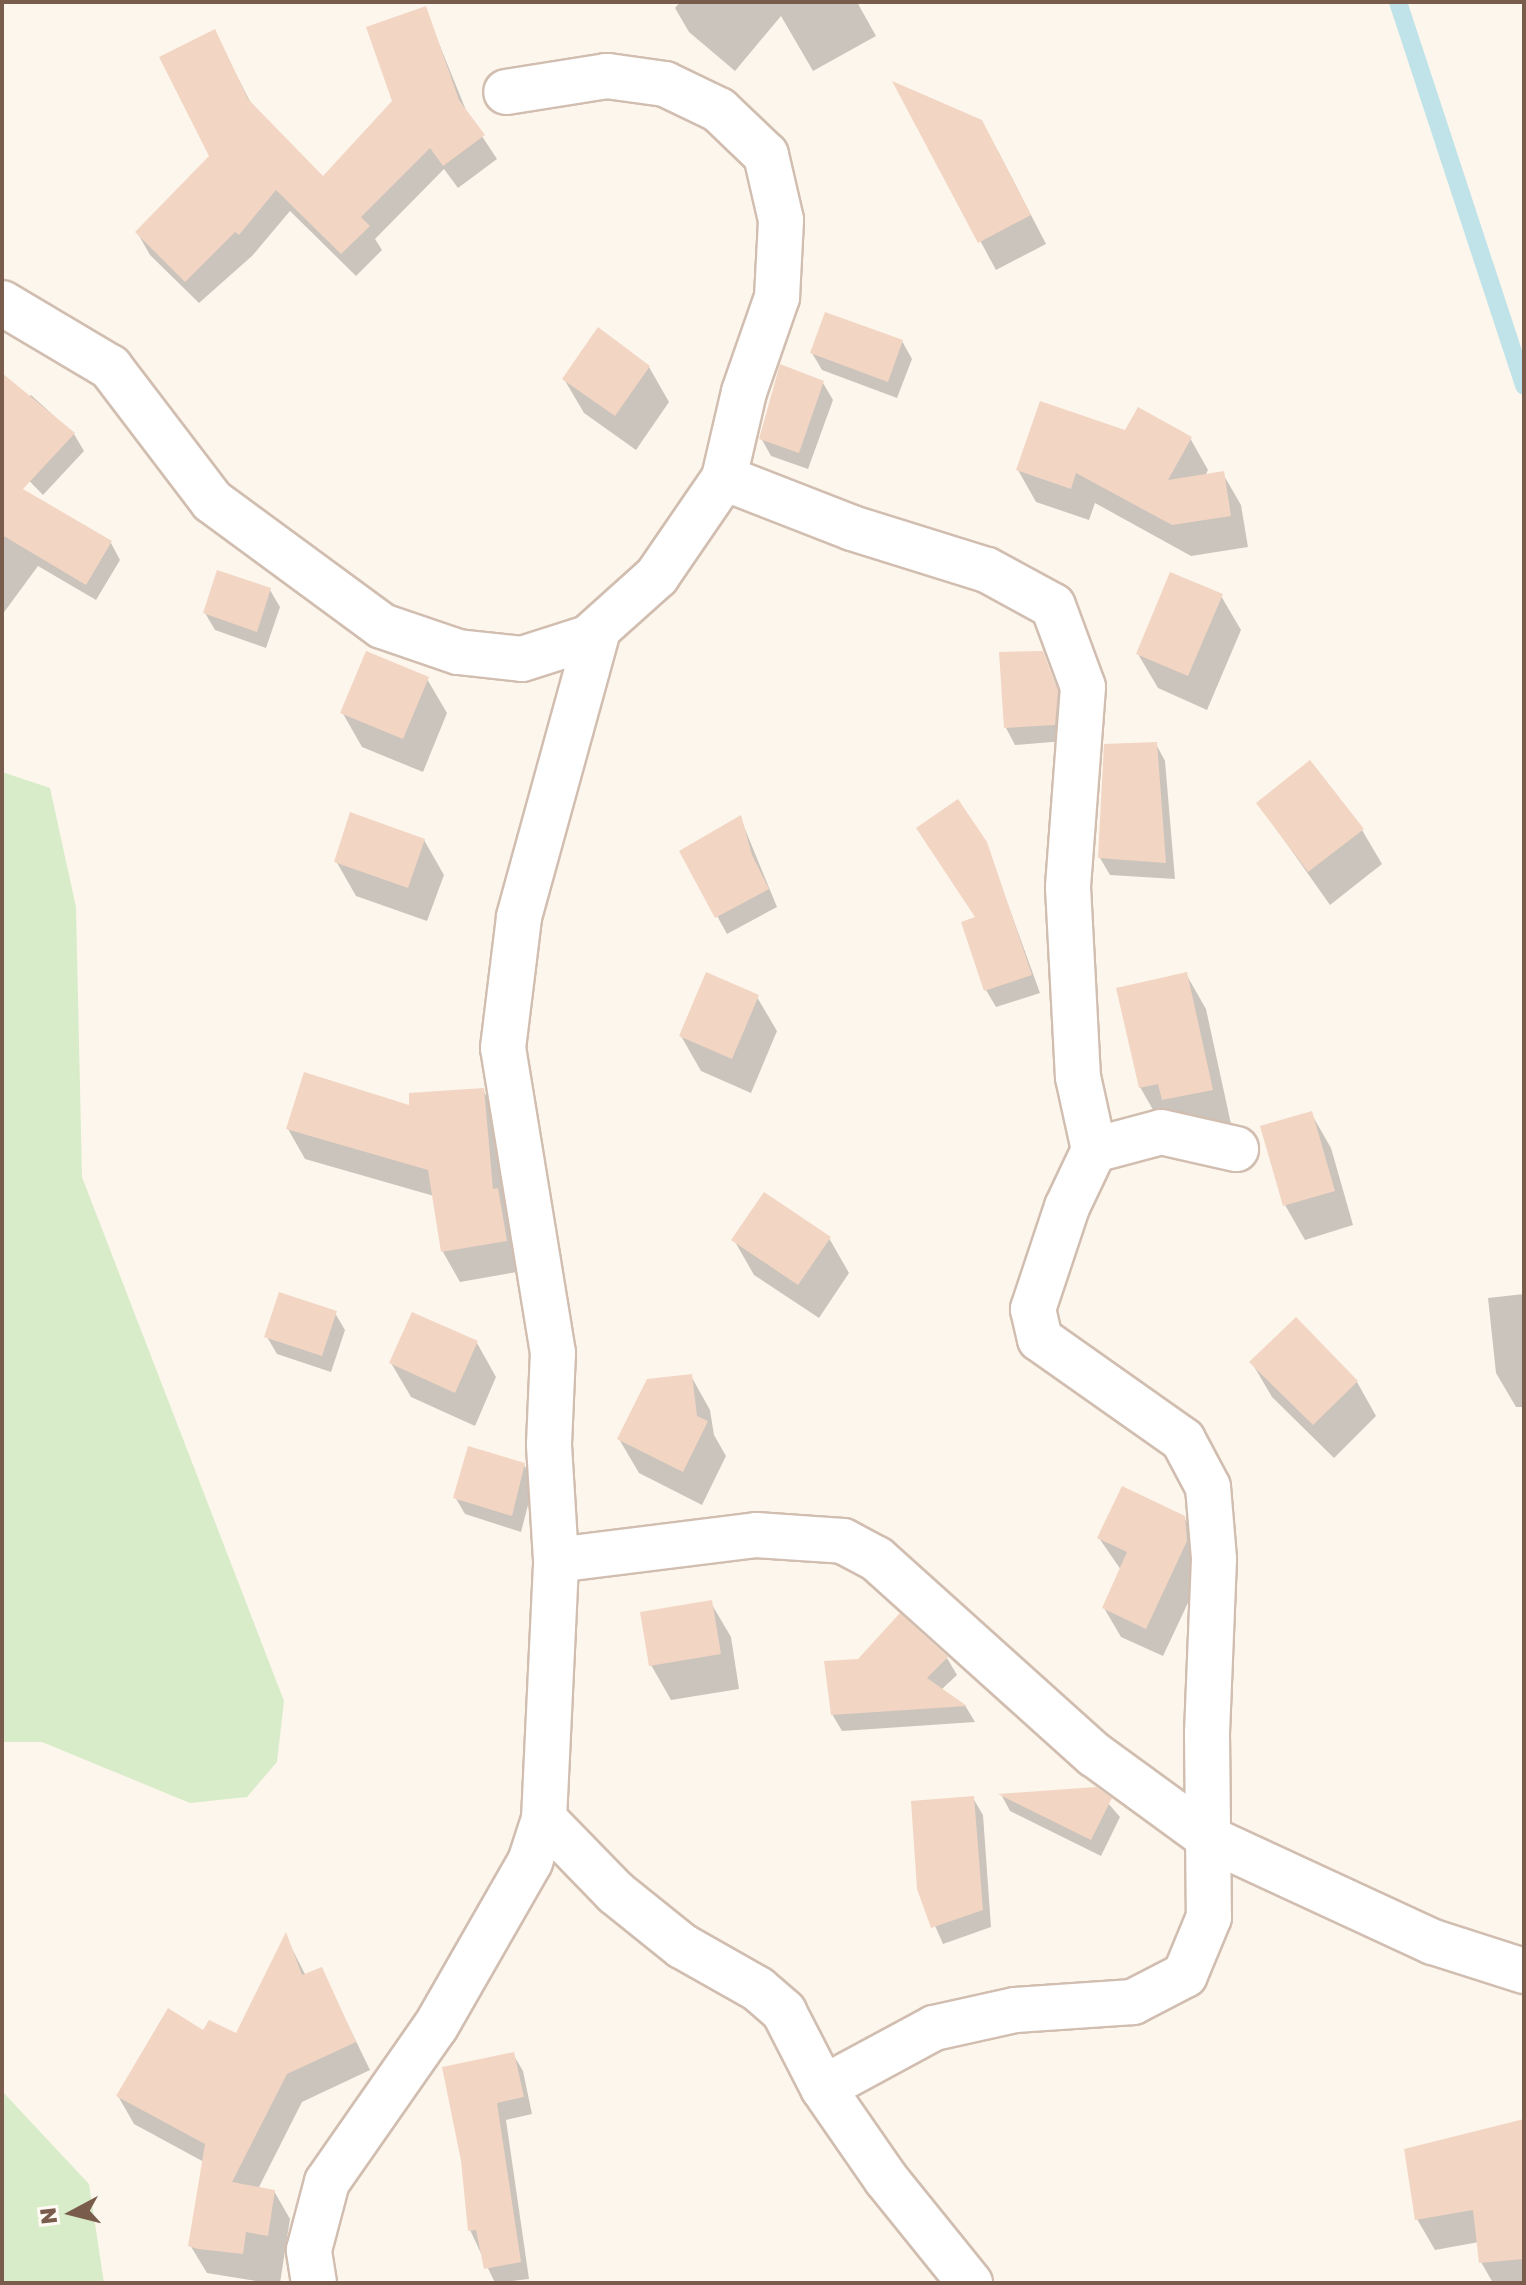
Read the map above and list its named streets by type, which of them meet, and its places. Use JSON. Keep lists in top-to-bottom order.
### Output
{
  "north": "left"
}
